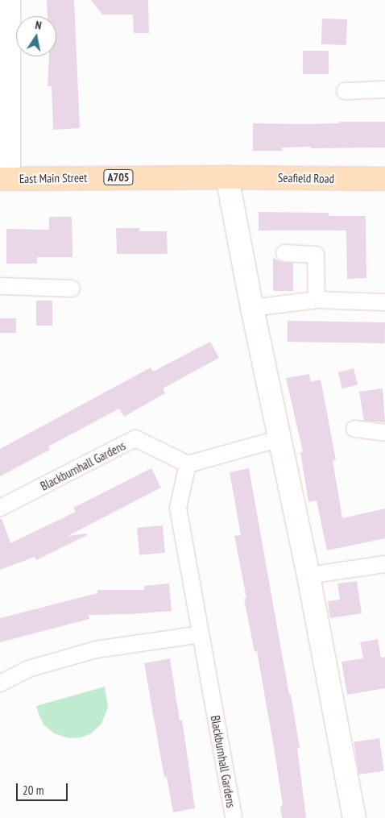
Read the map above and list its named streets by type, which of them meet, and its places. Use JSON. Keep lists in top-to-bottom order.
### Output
{
  "streets": {
    "main road": ["A705", "East Main Street", "Seafield Road"],
    "street": ["Blackburnhall Gardens"]
  },
  "crossings": [
    ["East Main Street", "Seafield Road"]
  ],
  "scale_bar": "20 m",
  "north": "top"
}
